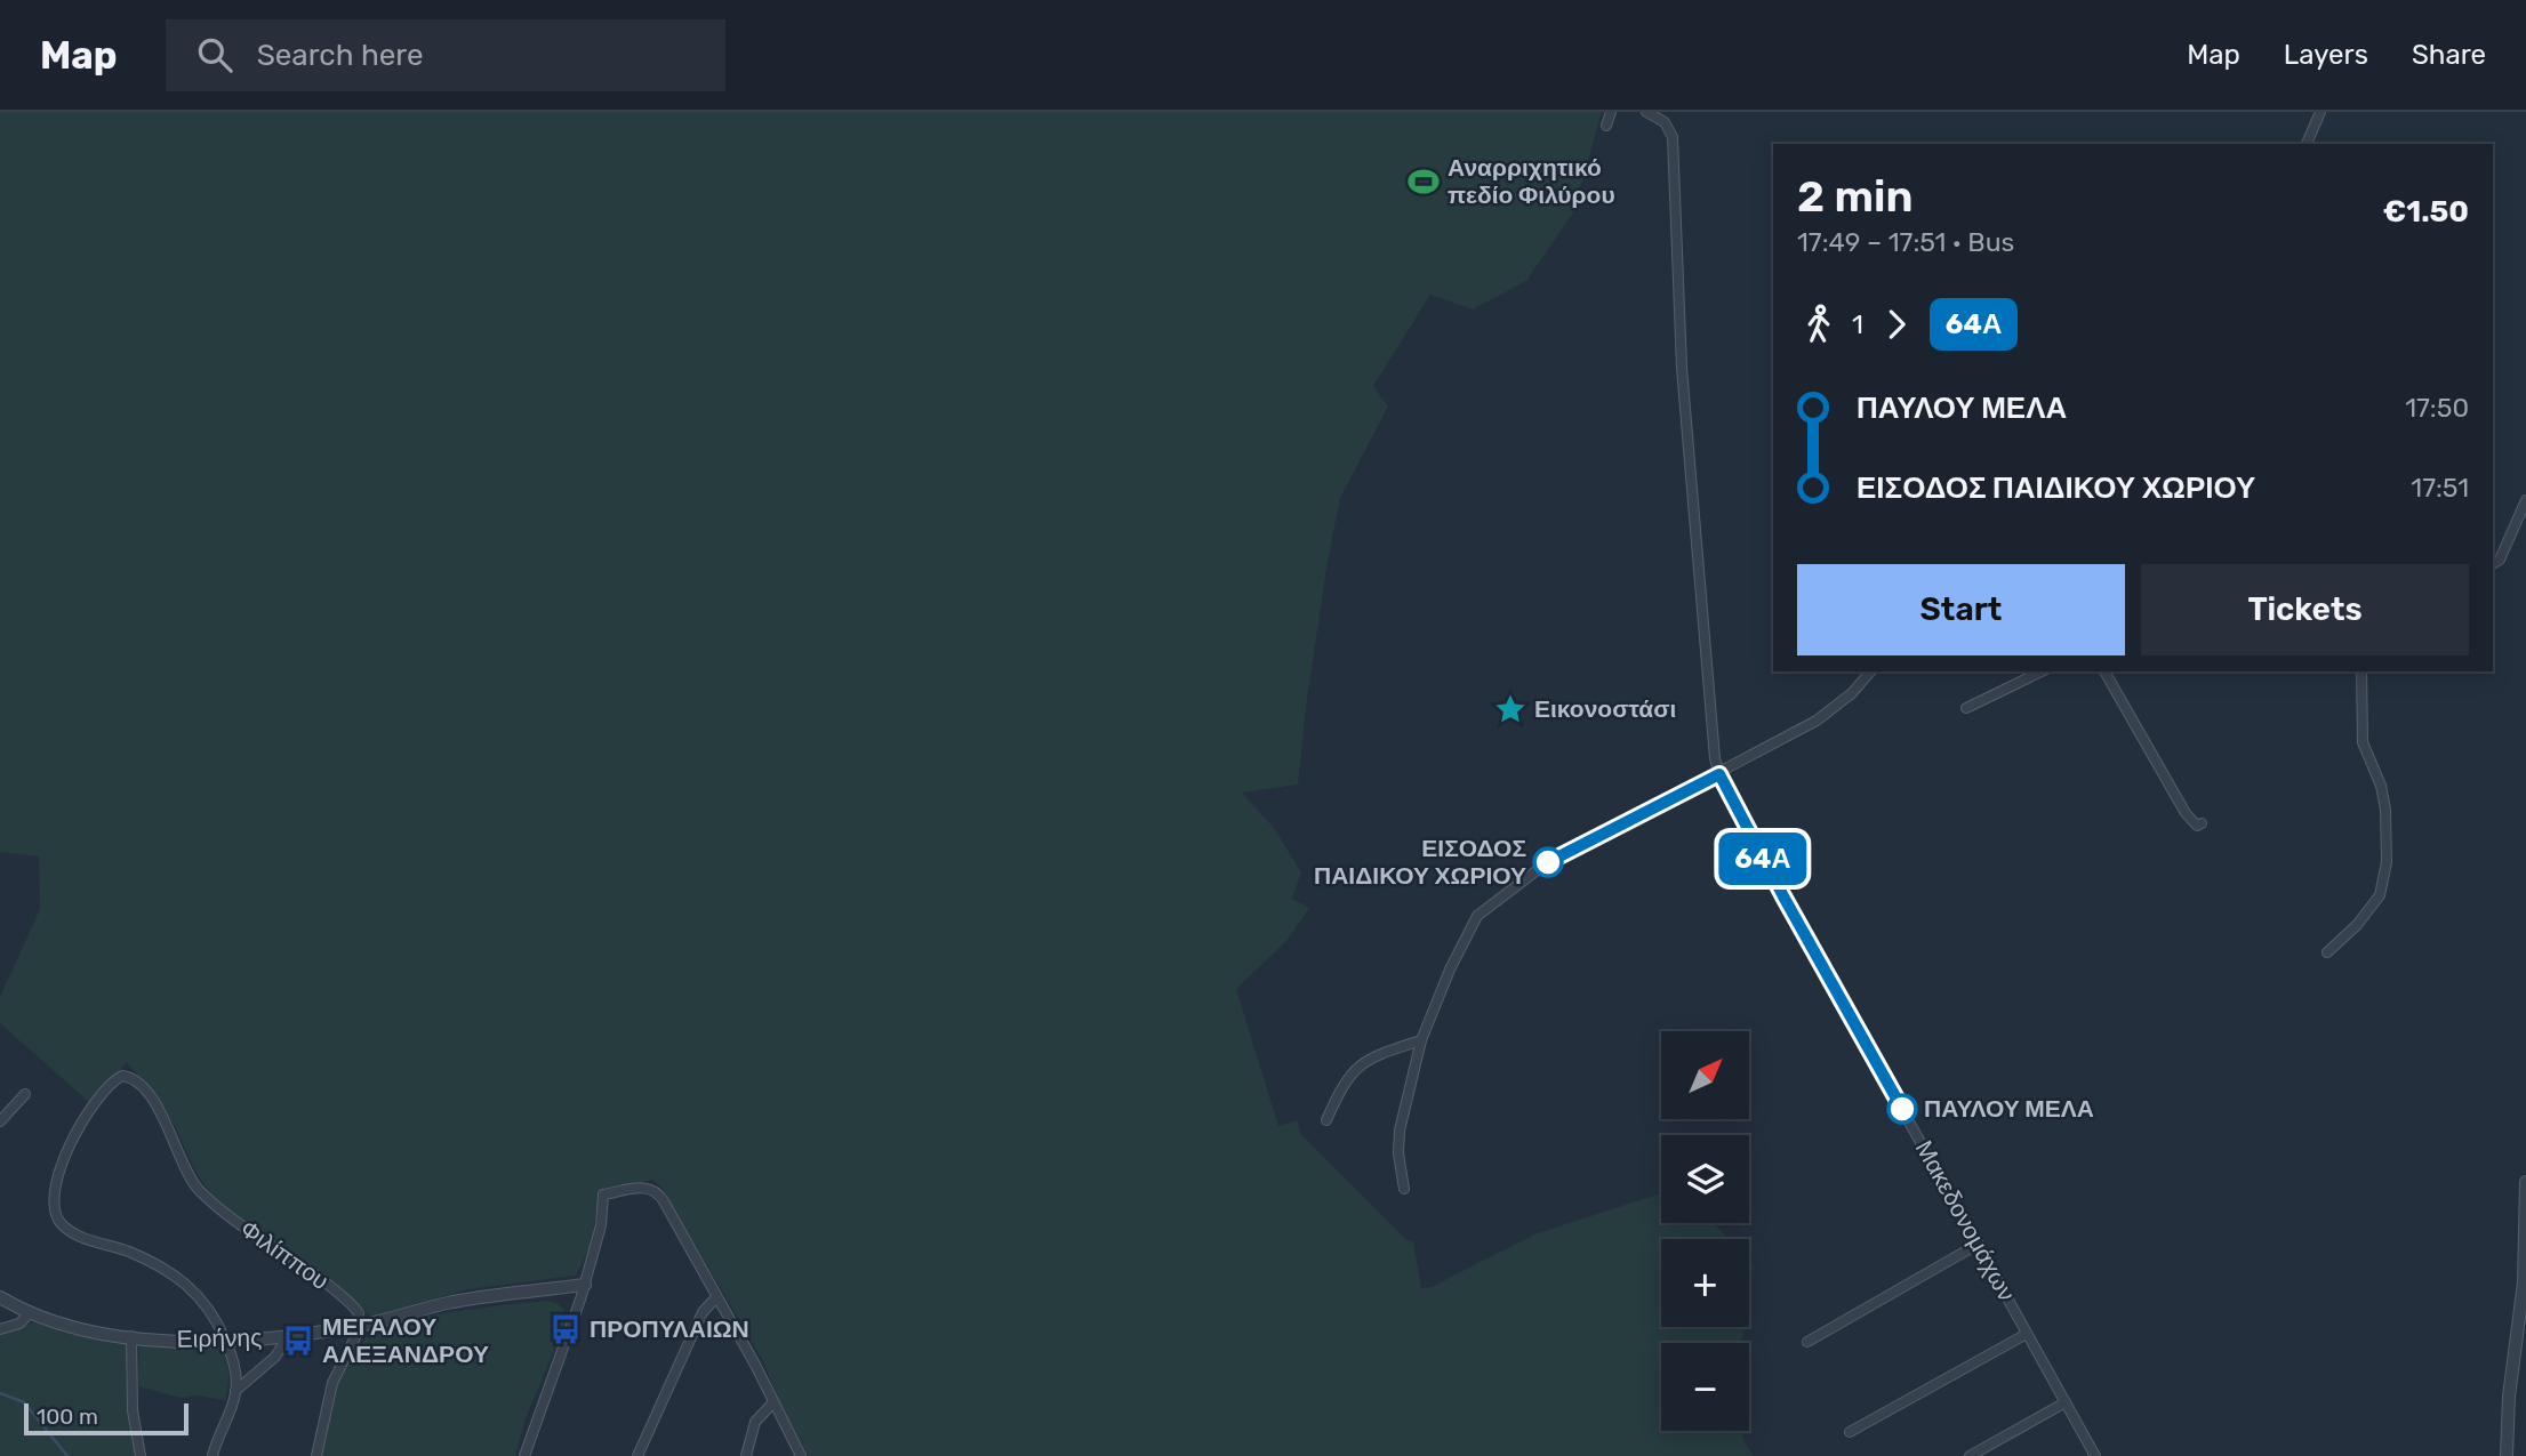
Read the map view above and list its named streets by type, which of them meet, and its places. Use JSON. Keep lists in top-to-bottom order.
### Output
{
  "streets": {
    "street": ["Μακεδονομάχων", "Φιλίππου", "Ειρήνης"]
  },
  "crossings": [
    ["Φιλίππου", "Ειρήνης"]
  ],
  "places": {
    "sports": ["Αναρριχητικό πεδίο Φιλύρου"],
    "place": ["Εικονοστάσι"],
    "other": ["ΕΙΣΟΔΟΣ ΠΑΙΔΙΚΟΥ ΧΩΡΙΟΥ", "ΠΑΥΛΟΥ ΜΕΛΑ"],
    "bus stop": ["ΠΡΟΠΥΛΑΙΩΝ", "ΜΕΓΑΛΟΥ ΑΛΕΞΑΝΔΡΟΥ"]
  },
  "lines": ["bus line 64Α"],
  "scale_bar": "100 m",
  "north": "top right",
  "page": {
    "header": "Map",
    "search": "Search here",
    "nav": ["Map", "Layers", "Share"],
    "on_map": "64Α",
    "heading": ["2 min", "17:49 – 17:51 · Bus", "€1.50"],
    "legs": ["1", "64Α"],
    "list": [
      {
        "name": "ΠΑΥΛΟΥ ΜΕΛΑ",
        "value": "17:50"
      },
      {
        "name": "ΕΙΣΟΔΟΣ ΠΑΙΔΙΚΟΥ ΧΩΡΙΟΥ",
        "value": "17:51"
      }
    ],
    "buttons": ["Start", "Tickets"],
    "map_buttons": ["+", "−"],
    "scale": "100 m"
  }
}
